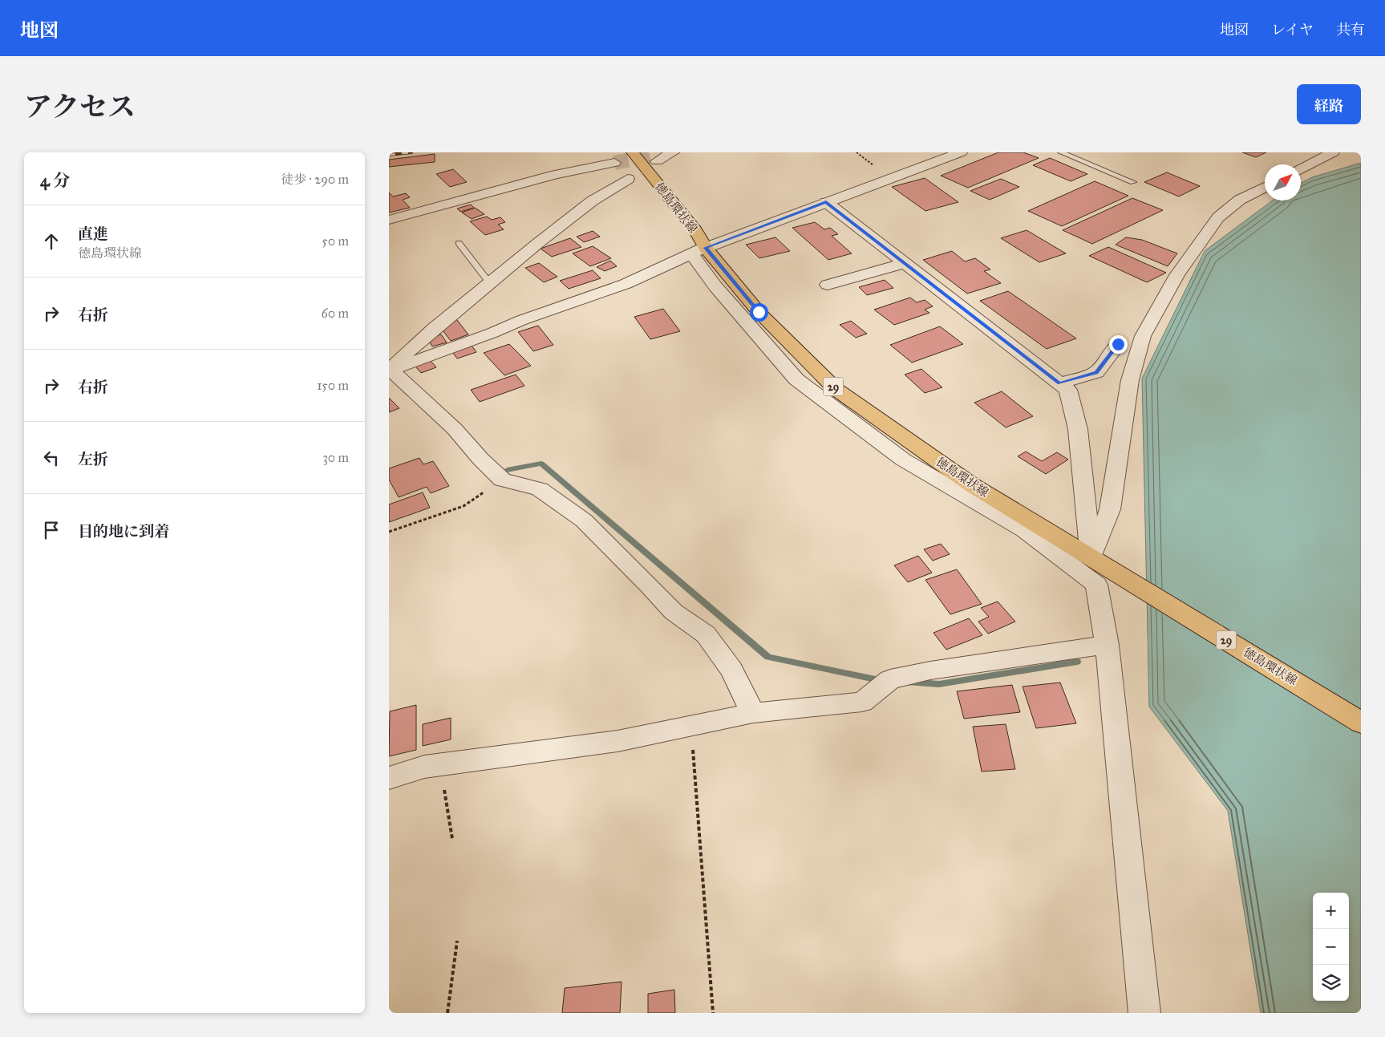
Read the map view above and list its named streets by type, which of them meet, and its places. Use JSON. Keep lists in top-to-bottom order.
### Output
{
  "streets": {
    "main road": ["徳島環状線", "29"]
  },
  "north": "top right",
  "page": {
    "header": "地図",
    "nav": ["地図", "レイヤ", "共有"],
    "title": "アクセス",
    "buttons": "経路",
    "heading": ["4 分", "徒歩 · 290 m"],
    "list": [
      ["直進", "徳島環状線", "50 m"],
      ["右折", "60 m"],
      ["右折", "150 m"],
      ["左折", "30 m"],
      "目的地に到着"
    ],
    "map_buttons": ["+", "−"]
  }
}
